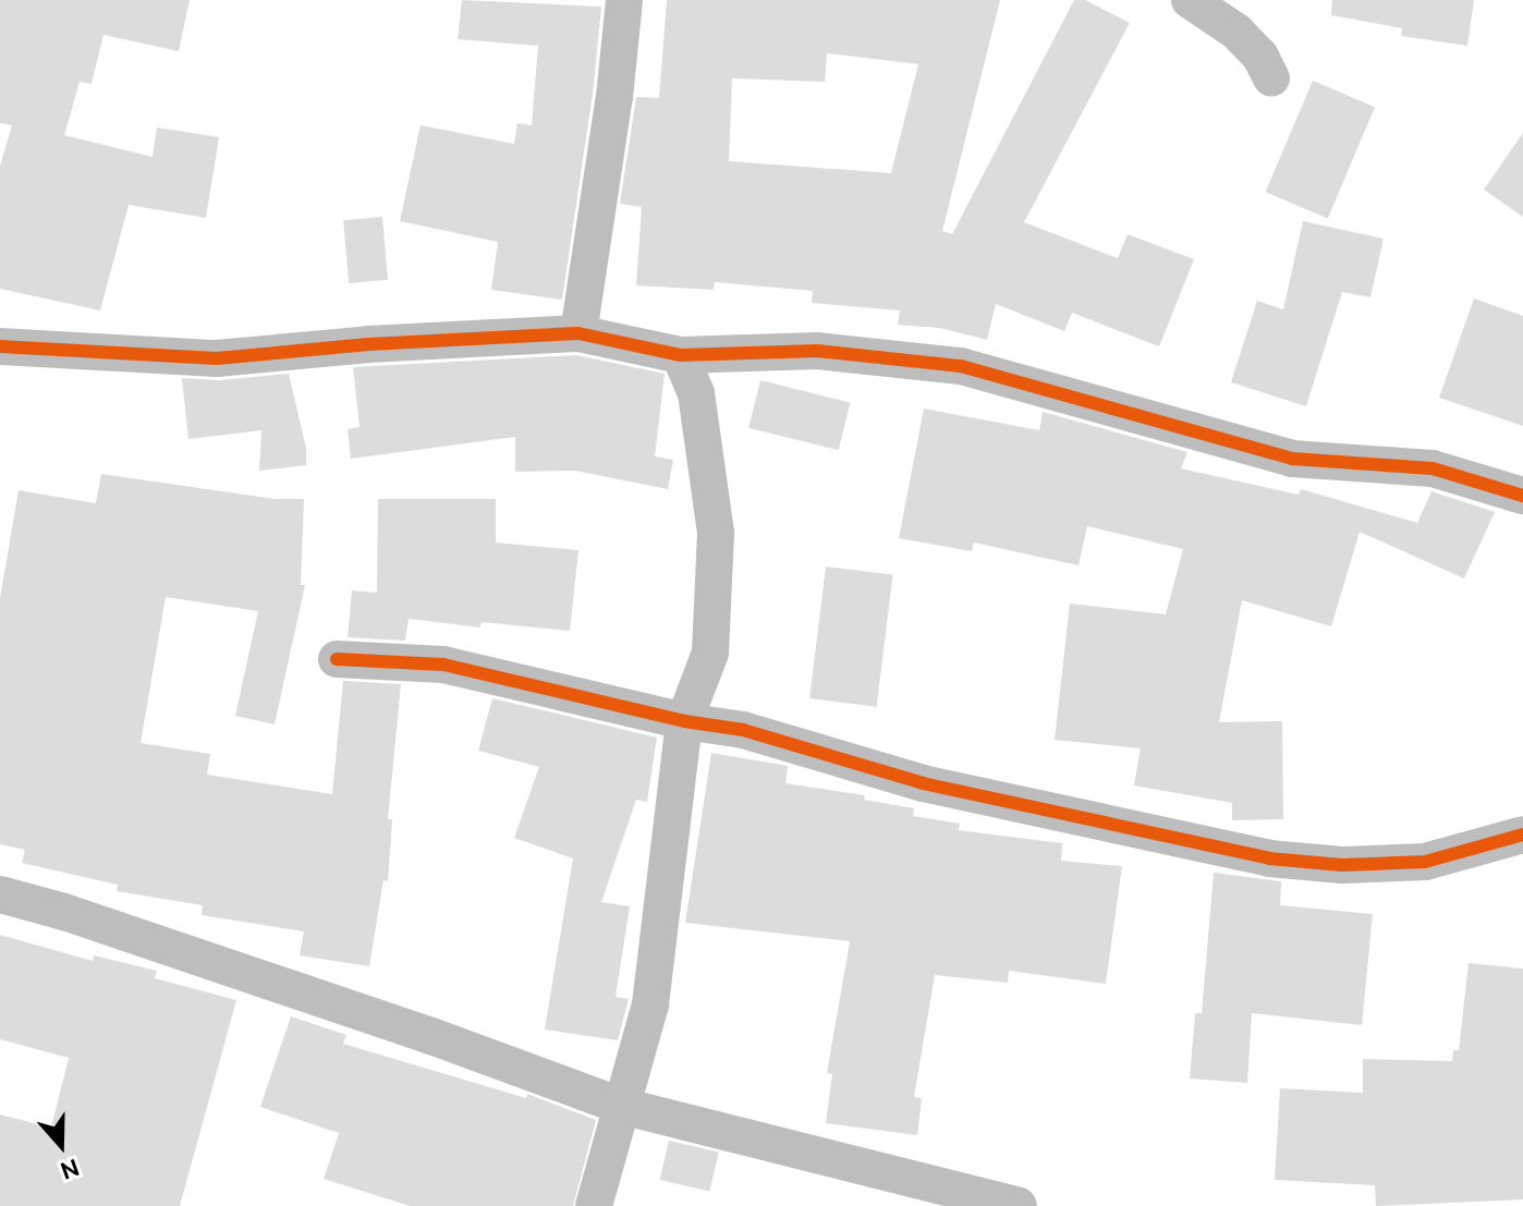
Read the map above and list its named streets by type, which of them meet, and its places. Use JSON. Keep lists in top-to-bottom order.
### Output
{
  "north": "bottom"
}
